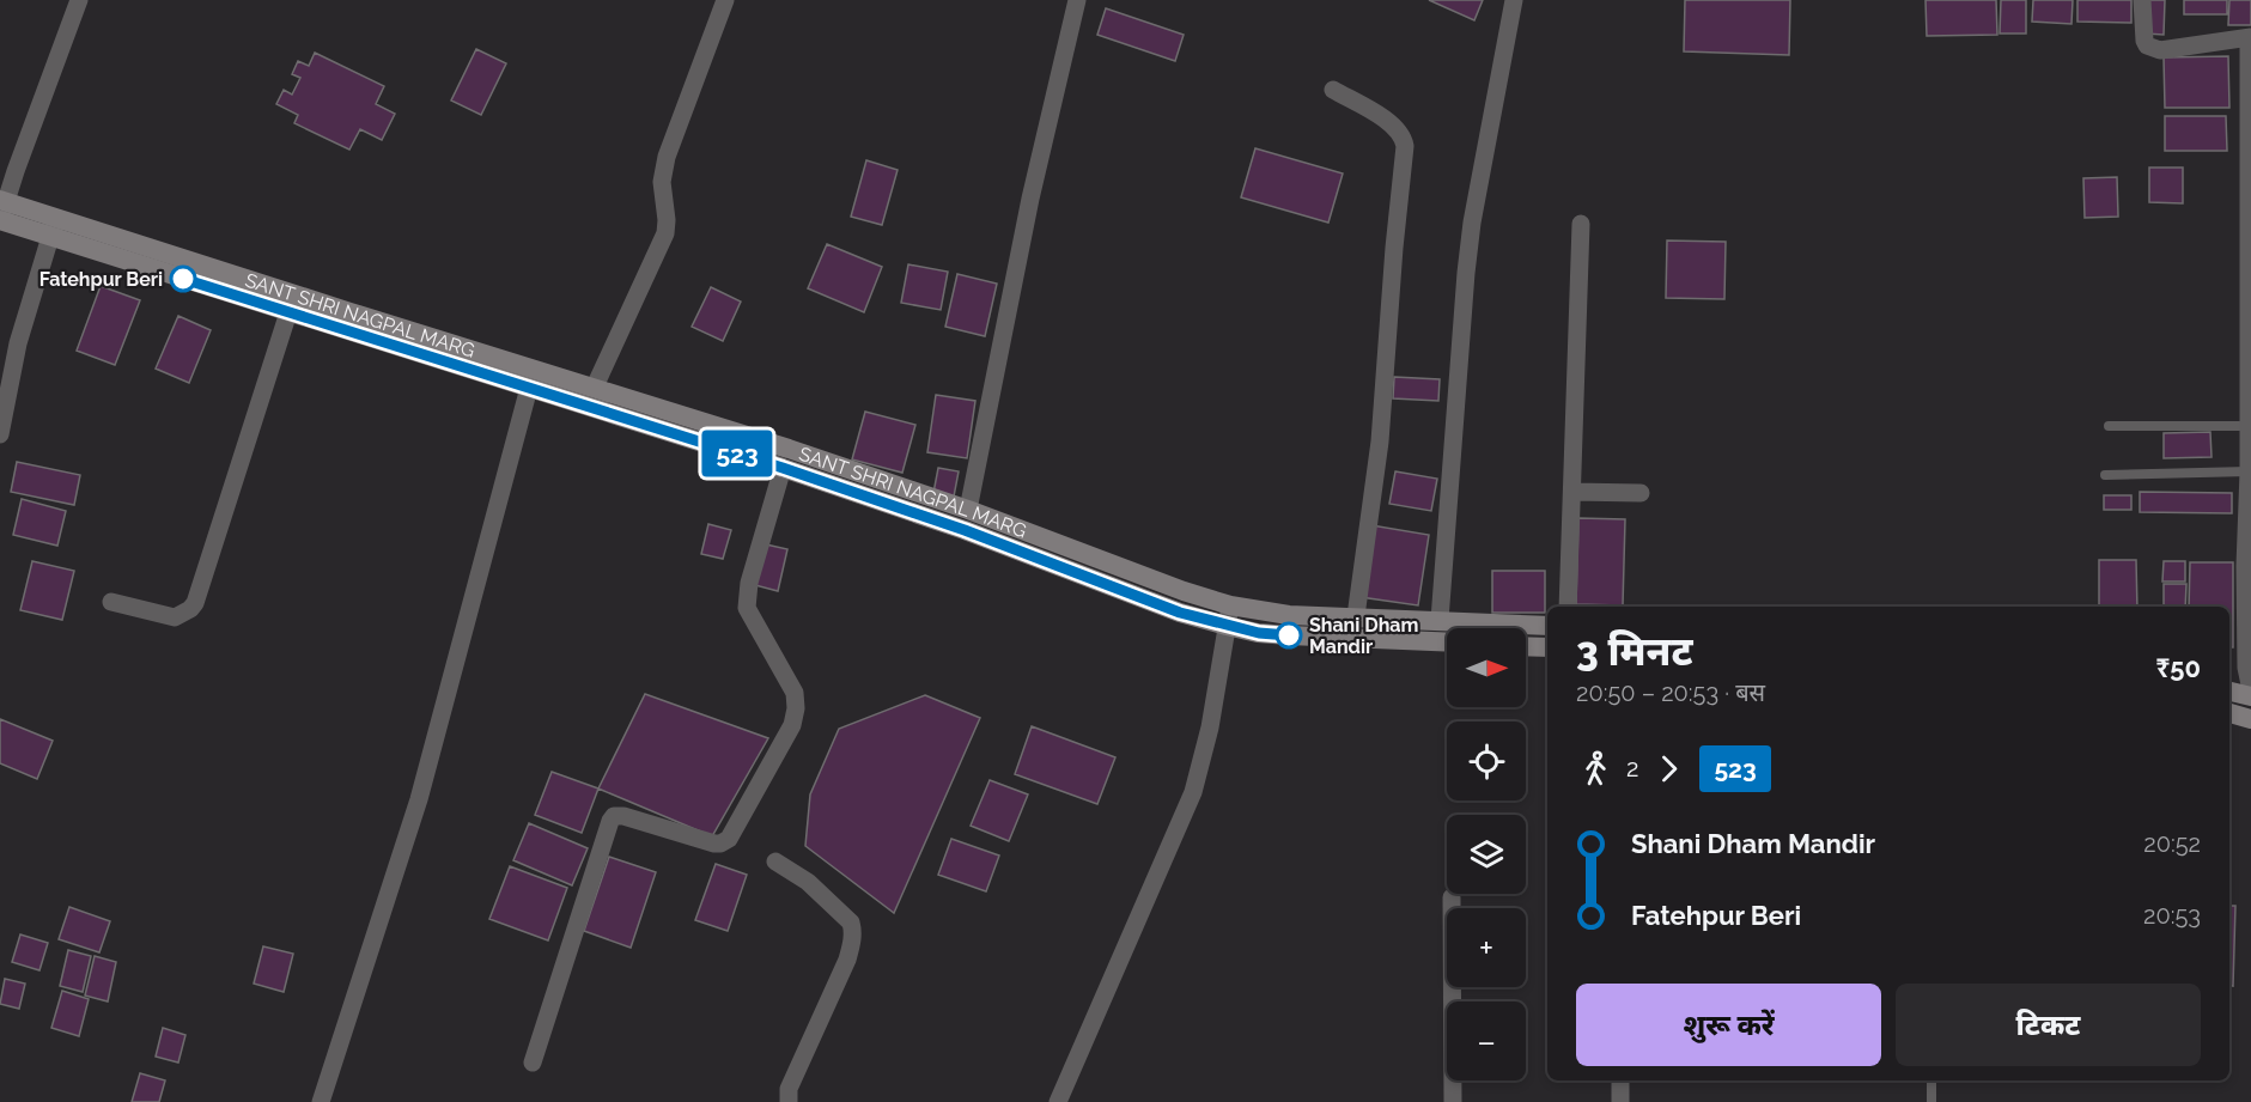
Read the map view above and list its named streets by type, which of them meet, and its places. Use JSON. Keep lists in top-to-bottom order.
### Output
{
  "streets": {
    "main road": ["SANT SHRI NAGPAL MARG"]
  },
  "places": ["Fatehpur Beri", "Shani Dham Mandir"],
  "lines": ["bus line 523"],
  "north": "right",
  "page": {
    "on_map": "523",
    "heading": ["3 मिनट", "20:50 – 20:53 · बस", "₹50"],
    "map_buttons": ["+", "−"],
    "legs": ["2", "523"],
    "list": [
      {
        "name": "Shani Dham Mandir",
        "value": "20:52"
      },
      {
        "name": "Fatehpur Beri",
        "value": "20:53"
      }
    ],
    "buttons": ["शुरू करें", "टिकट"]
  }
}
